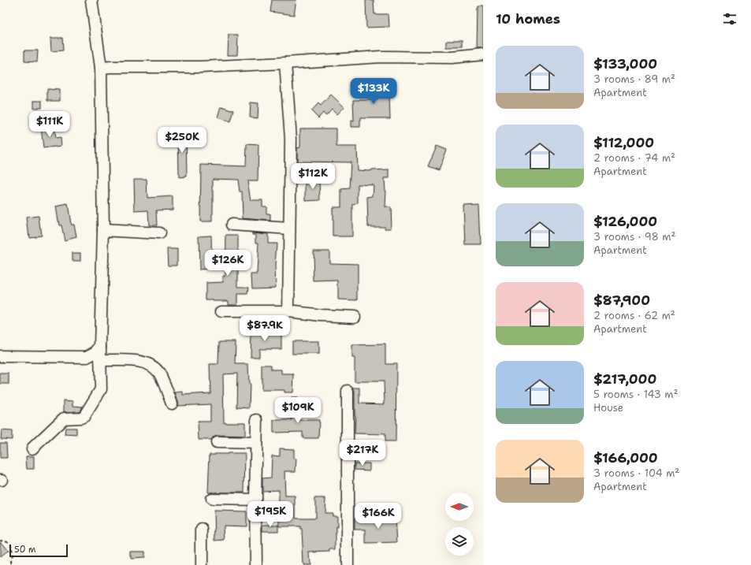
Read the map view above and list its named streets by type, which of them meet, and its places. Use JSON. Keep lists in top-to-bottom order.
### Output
{
  "scale_bar": "50 m",
  "north": "left",
  "page": {
    "heading": "10 homes",
    "list": [
      {
        "name": "$133,000",
        "note": "3 rooms · 89 m² · Apartment"
      },
      {
        "name": "$112,000",
        "note": "2 rooms · 74 m² · Apartment"
      },
      {
        "name": "$126,000",
        "note": "3 rooms · 98 m² · Apartment"
      },
      {
        "name": "$87,900",
        "note": "2 rooms · 62 m² · Apartment"
      },
      {
        "name": "$217,000",
        "note": "5 rooms · 143 m² · House"
      },
      {
        "name": "$166,000",
        "note": "3 rooms · 104 m² · Apartment"
      }
    ],
    "price": [
      "$133K",
      "$111K",
      "$250K",
      "$112K",
      "$126K",
      "$87.9K",
      "$109K",
      "$217K",
      "$195K",
      "$166K"
    ],
    "scale": "50 m"
  }
}
